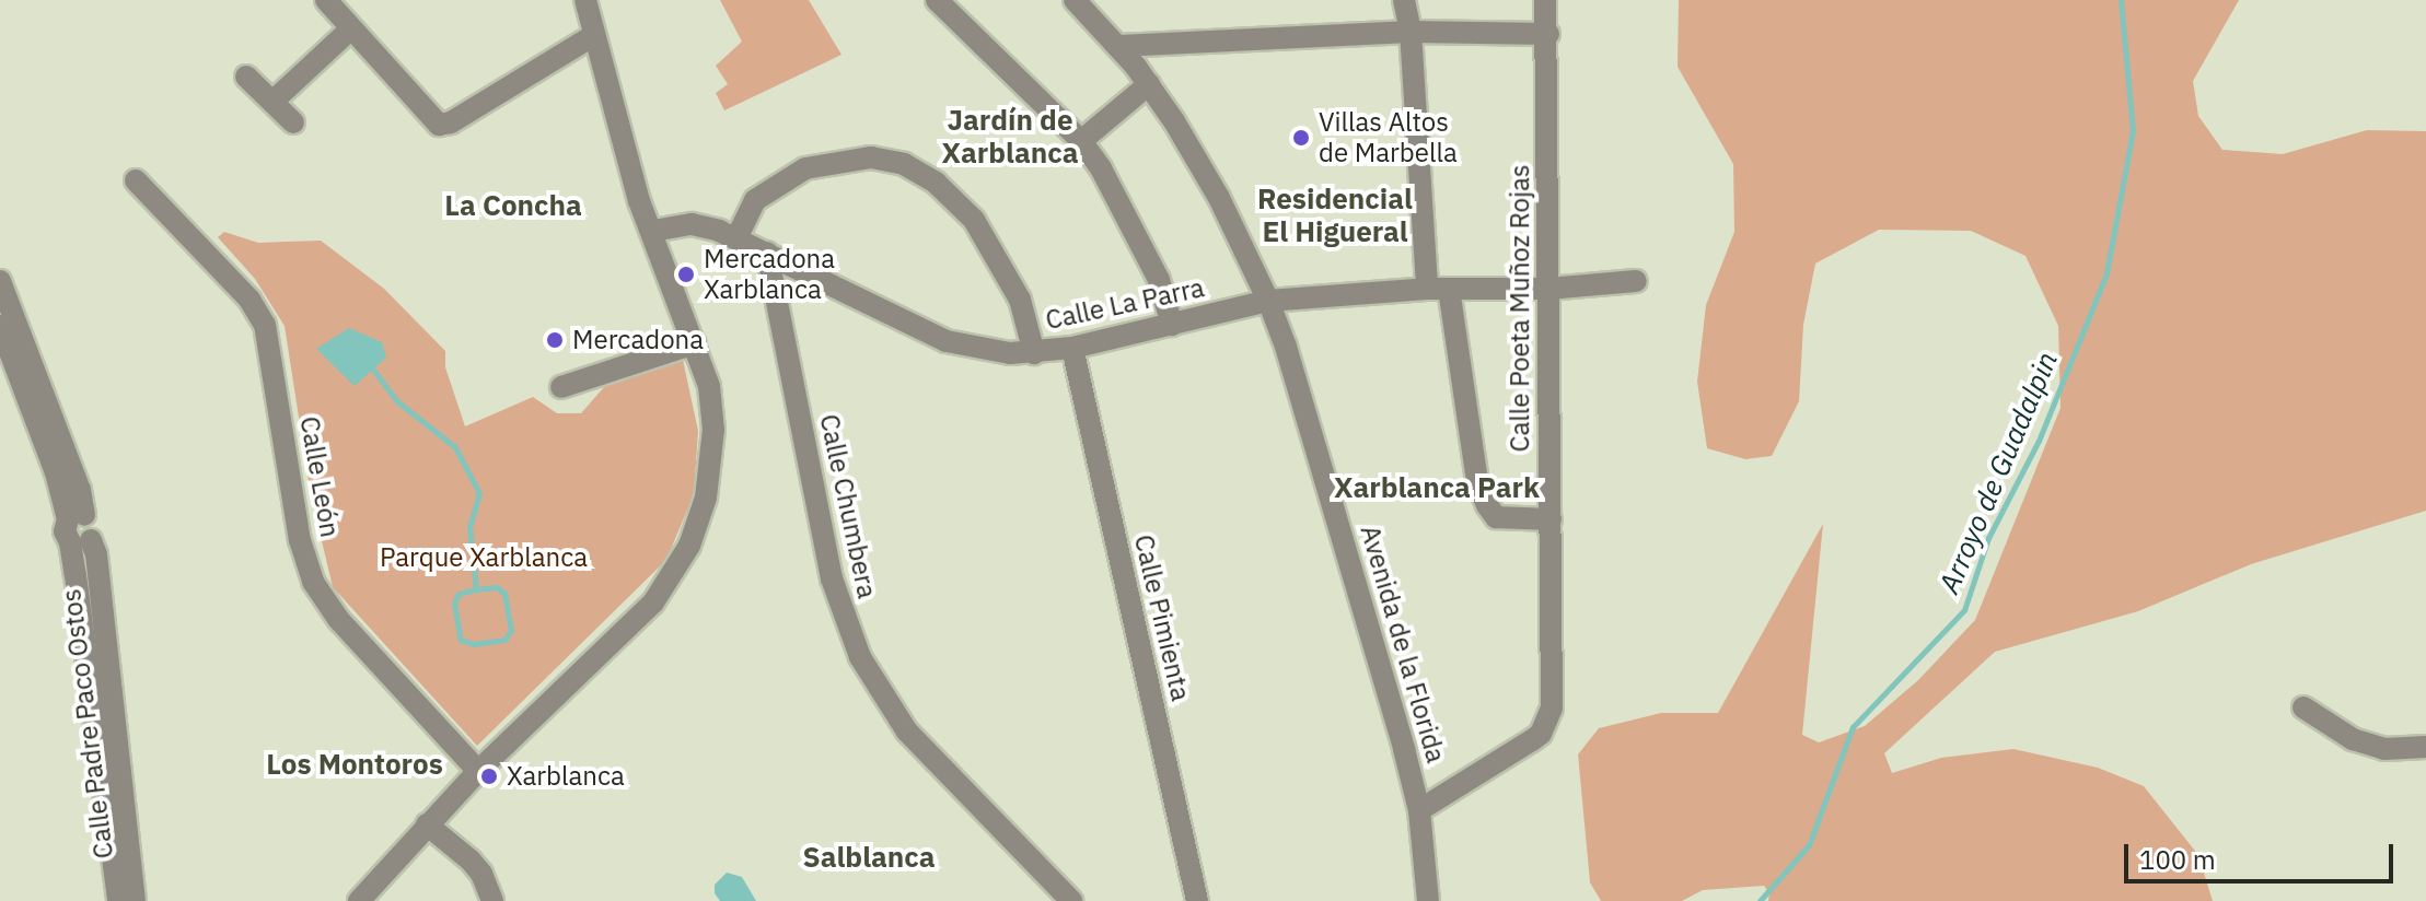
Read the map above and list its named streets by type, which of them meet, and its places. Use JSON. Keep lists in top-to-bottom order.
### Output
{
  "streets": {
    "street": [
      "Calle La Parra",
      "Calle Poeta Muñoz Rojas",
      "Calle León",
      "Calle Chumbera",
      "Calle Pimienta",
      "Avenida de la Florida",
      "Calle Padre Paco Ostos"
    ]
  },
  "crossings": [
    ["Calle La Parra", "Calle Poeta Muñoz Rojas"],
    ["Calle La Parra", "Calle Chumbera"],
    ["Calle La Parra", "Calle Pimienta"],
    ["Calle La Parra", "Avenida de la Florida"],
    ["Calle Poeta Muñoz Rojas", "Avenida de la Florida"]
  ],
  "districts": [
    "Jardín de Xarblanca",
    "Residencial El Higueral",
    "La Concha",
    "Xarblanca Park",
    "Los Montoros",
    "Salblanca"
  ],
  "water": ["Arroyo de Guadalpin"],
  "parks": ["Parque Xarblanca"],
  "places": [
    "Villas Altos de Marbella",
    "Mercadona Xarblanca",
    "Mercadona",
    "Xarblanca"
  ],
  "scale_bar": "100 m"
}
